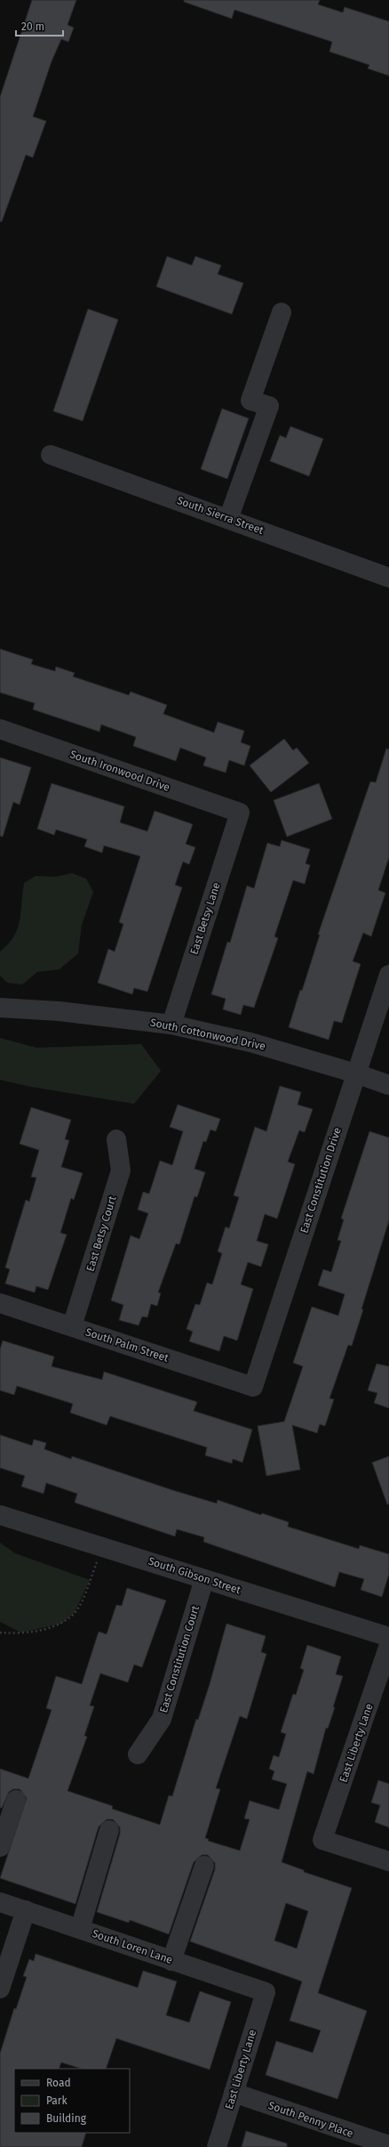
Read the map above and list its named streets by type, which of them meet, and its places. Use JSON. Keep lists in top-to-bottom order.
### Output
{
  "streets": {
    "street": [
      "South Sierra Street",
      "South Ironwood Drive",
      "East Betsy Lane",
      "South Cottonwood Drive",
      "East Constitution Drive",
      "East Betsy Court",
      "South Palm Street",
      "South Gibson Street",
      "East Constitution Court",
      "East Liberty Lane",
      "South Loren Lane",
      "South Penny Place"
    ]
  },
  "crossings": [
    ["South Ironwood Drive", "East Betsy Lane"],
    ["East Betsy Lane", "South Cottonwood Drive"],
    ["South Cottonwood Drive", "East Constitution Drive"],
    ["East Constitution Drive", "South Palm Street"],
    ["East Betsy Court", "South Palm Street"],
    ["South Gibson Street", "East Constitution Court"],
    ["East Liberty Lane", "South Loren Lane"],
    ["East Liberty Lane", "South Penny Place"]
  ],
  "legend": ["Road", "Park", "Building"],
  "scale_bar": "20 m"
}
